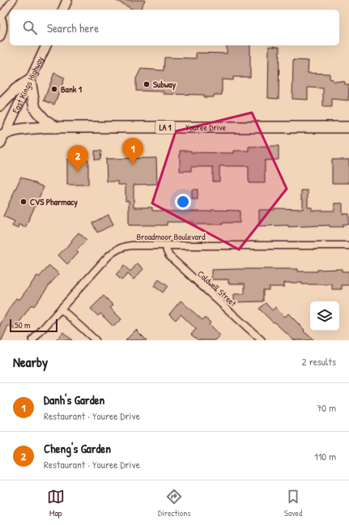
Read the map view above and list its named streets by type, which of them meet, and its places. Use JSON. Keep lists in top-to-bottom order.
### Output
{
  "streets": {
    "main road": ["East Kings Highway", "LA 1", "Youree Drive"],
    "street": ["Broadmoor Boulevard", "Coldwell Street"]
  },
  "crossings": [
    ["East Kings Highway", "Youree Drive"],
    ["Broadmoor Boulevard", "Coldwell Street"]
  ],
  "places": ["Subway", "Bank 1", "CVS Pharmacy"],
  "scale_bar": "50 m",
  "page": {
    "search": "Search here",
    "pins": ["1", "2"],
    "scale": "50 m",
    "heading": ["Nearby", "2 results"],
    "list": [
      {
        "mark": "1",
        "name": "Danh's Garden",
        "note": "Restaurant · Youree Drive",
        "value": "70 m"
      },
      {
        "mark": "2",
        "name": "Cheng's Garden",
        "note": "Restaurant · Youree Drive",
        "value": "110 m"
      }
    ],
    "nav": ["Map", "Directions", "Saved"]
  }
}
